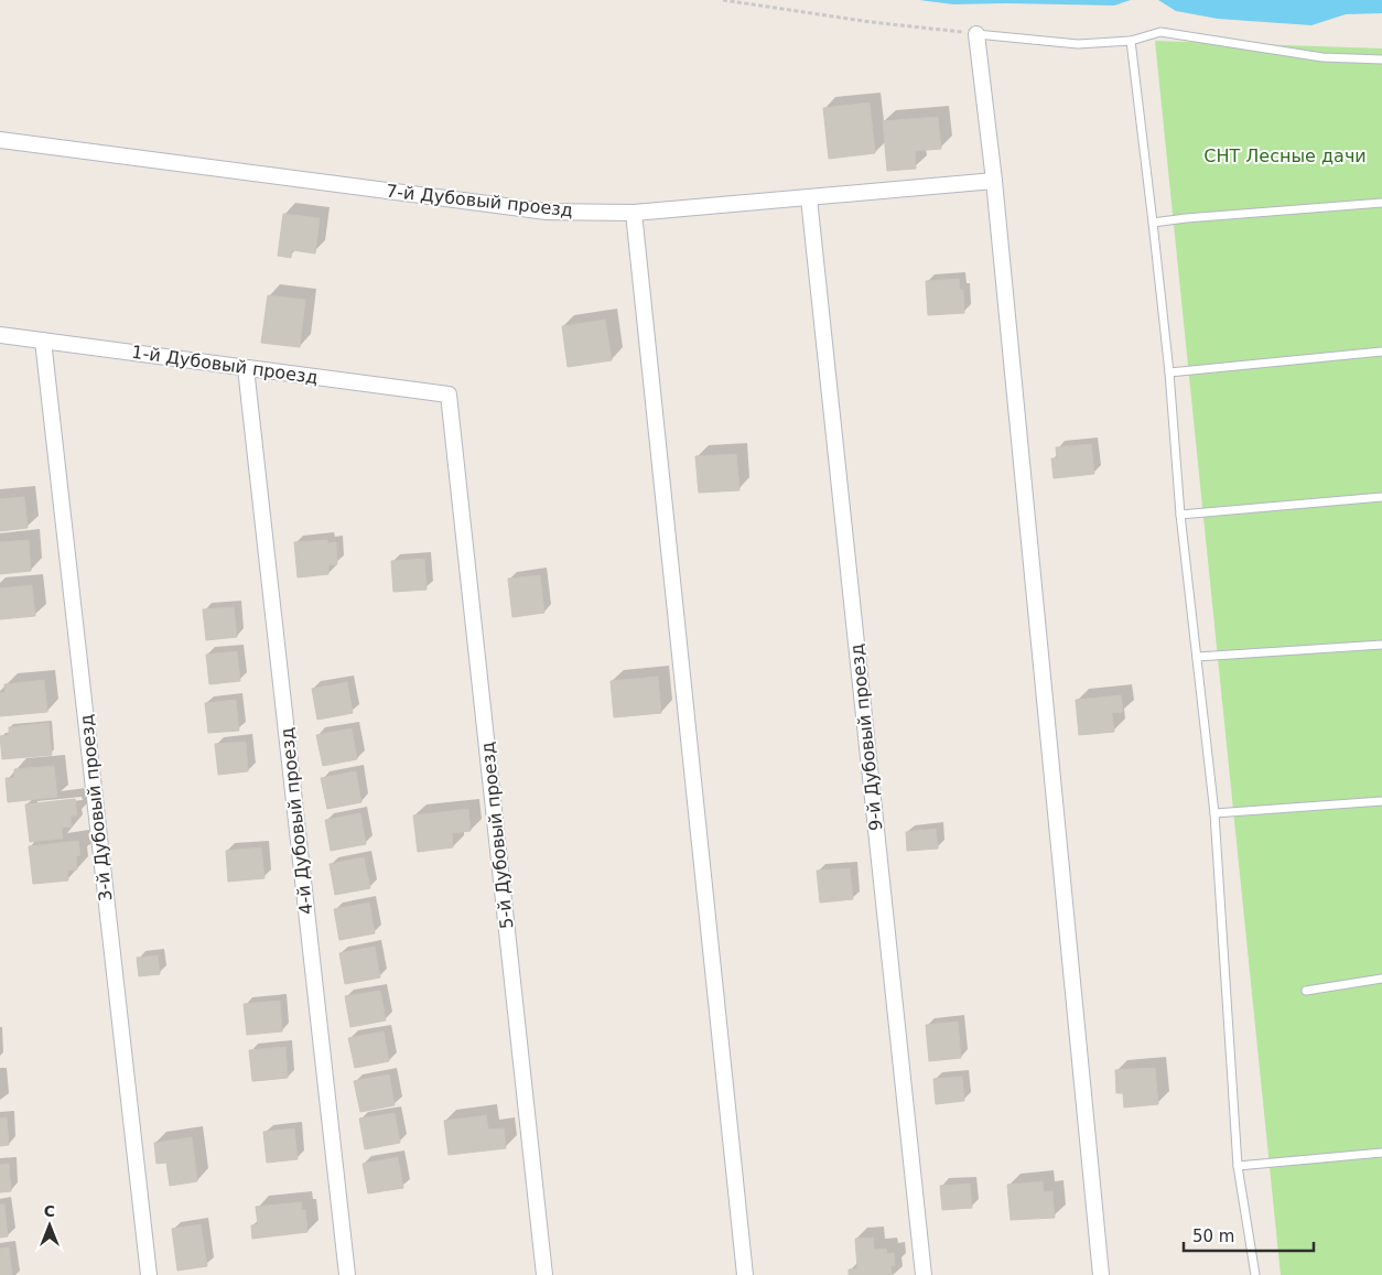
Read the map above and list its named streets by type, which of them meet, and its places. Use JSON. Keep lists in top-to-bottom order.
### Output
{
  "streets": {
    "street": [
      "7-й Дубовый проезд",
      "1-й Дубовый проезд",
      "9-й Дубовый проезд",
      "3-й Дубовый проезд",
      "4-й Дубовый проезд",
      "5-й Дубовый проезд"
    ]
  },
  "crossings": [
    ["7-й Дубовый проезд", "9-й Дубовый проезд"],
    ["1-й Дубовый проезд", "3-й Дубовый проезд"],
    ["1-й Дубовый проезд", "4-й Дубовый проезд"],
    ["1-й Дубовый проезд", "5-й Дубовый проезд"]
  ],
  "parks": ["СНТ Лесные дачи"],
  "scale_bar": "50 m",
  "north": "top"
}
